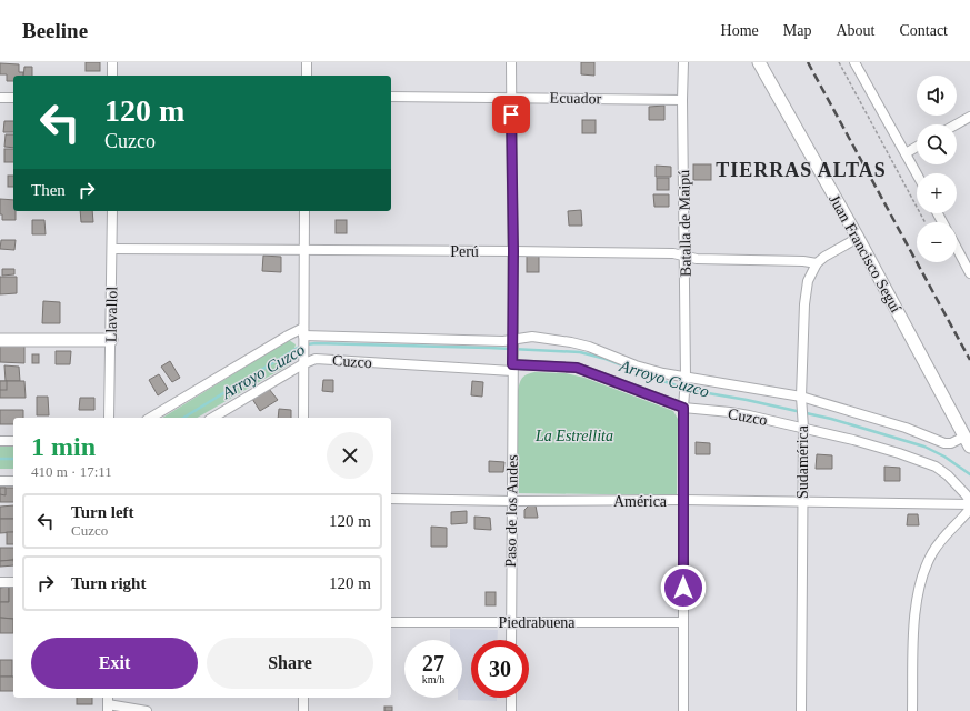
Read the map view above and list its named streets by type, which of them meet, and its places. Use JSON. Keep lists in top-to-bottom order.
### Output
{
  "streets": {
    "street": [
      "Ecuador",
      "Batalla de Maipú",
      "Perú",
      "Juan Francisco Seguí",
      "Llavallol",
      "Cuzco",
      "Sudamérica",
      "América",
      "Paso de los Andes",
      "Piedrabuena"
    ]
  },
  "crossings": [
    ["Ecuador", "Batalla de Maipú"],
    ["Batalla de Maipú", "Perú"],
    ["Batalla de Maipú", "Cuzco"],
    ["Perú", "Llavallol"],
    ["Perú", "Sudamérica"],
    ["Cuzco", "Sudamérica"],
    ["Cuzco", "Paso de los Andes"],
    ["Sudamérica", "América"],
    ["América", "Paso de los Andes"],
    ["Paso de los Andes", "Piedrabuena"]
  ],
  "districts": ["TIERRAS ALTAS"],
  "water": ["Arroyo Cuzco"],
  "parks": ["La Estrellita"],
  "page": {
    "header": "Beeline",
    "nav": [
      "Home",
      "Map",
      "About",
      "Contact"
    ],
    "map_buttons": ["+", "−"],
    "turn": ["120 m", "Cuzco"],
    "then": "Then",
    "heading": ["1 min", "410 m · 17:11"],
    "list": [
      {
        "name": "Turn left",
        "note": "Cuzco",
        "value": "120 m"
      },
      {
        "name": "Turn right",
        "value": "120 m"
      }
    ],
    "buttons": ["Exit", "Share"],
    "speed": "27 km/h",
    "limit": "30"
  }
}
